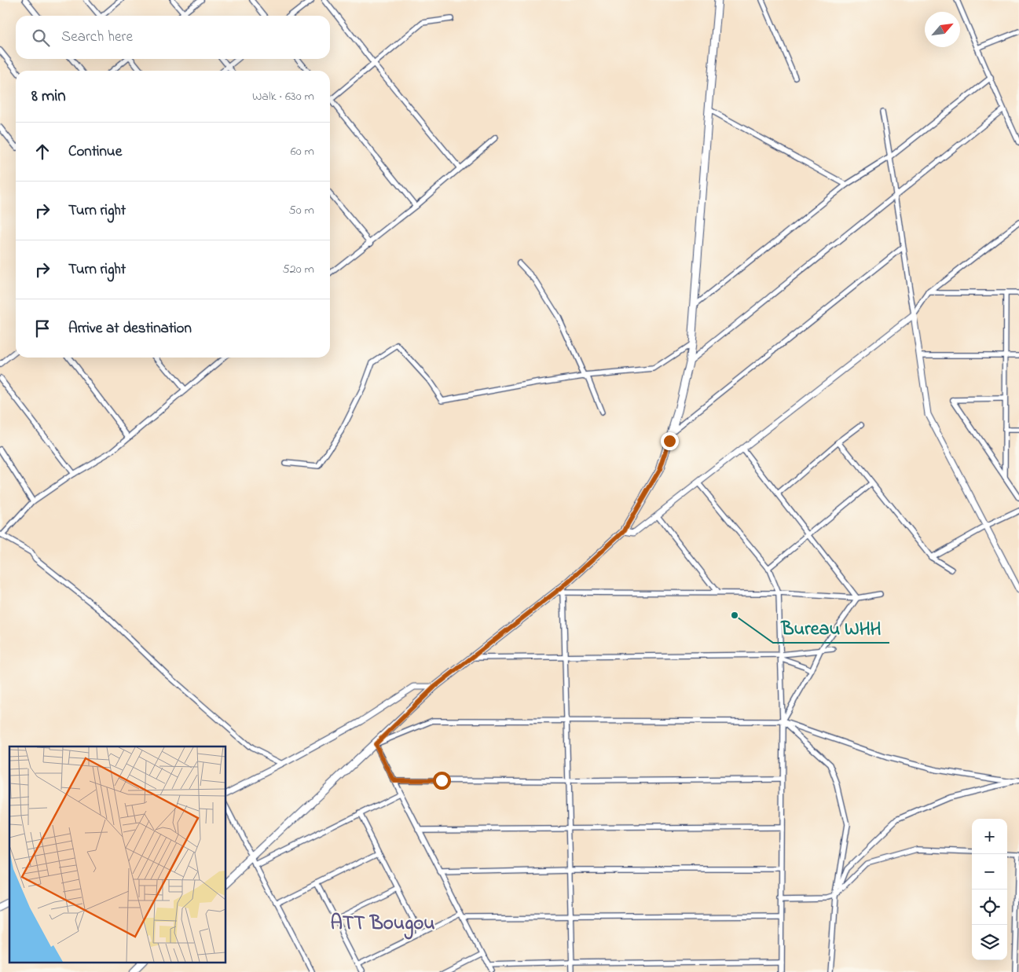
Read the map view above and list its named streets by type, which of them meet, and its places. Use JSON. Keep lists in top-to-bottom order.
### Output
{
  "districts": ["ATT Bougou"],
  "places": ["Bureau WHH"],
  "north": "top right",
  "page": {
    "search": "Search here",
    "heading": ["8 min", "Walk · 630 m"],
    "list": [
      ["Continue", "60 m"],
      ["Turn right", "50 m"],
      ["Turn right", "520 m"],
      "Arrive at destination"
    ],
    "map_buttons": ["+", "−"]
  }
}
